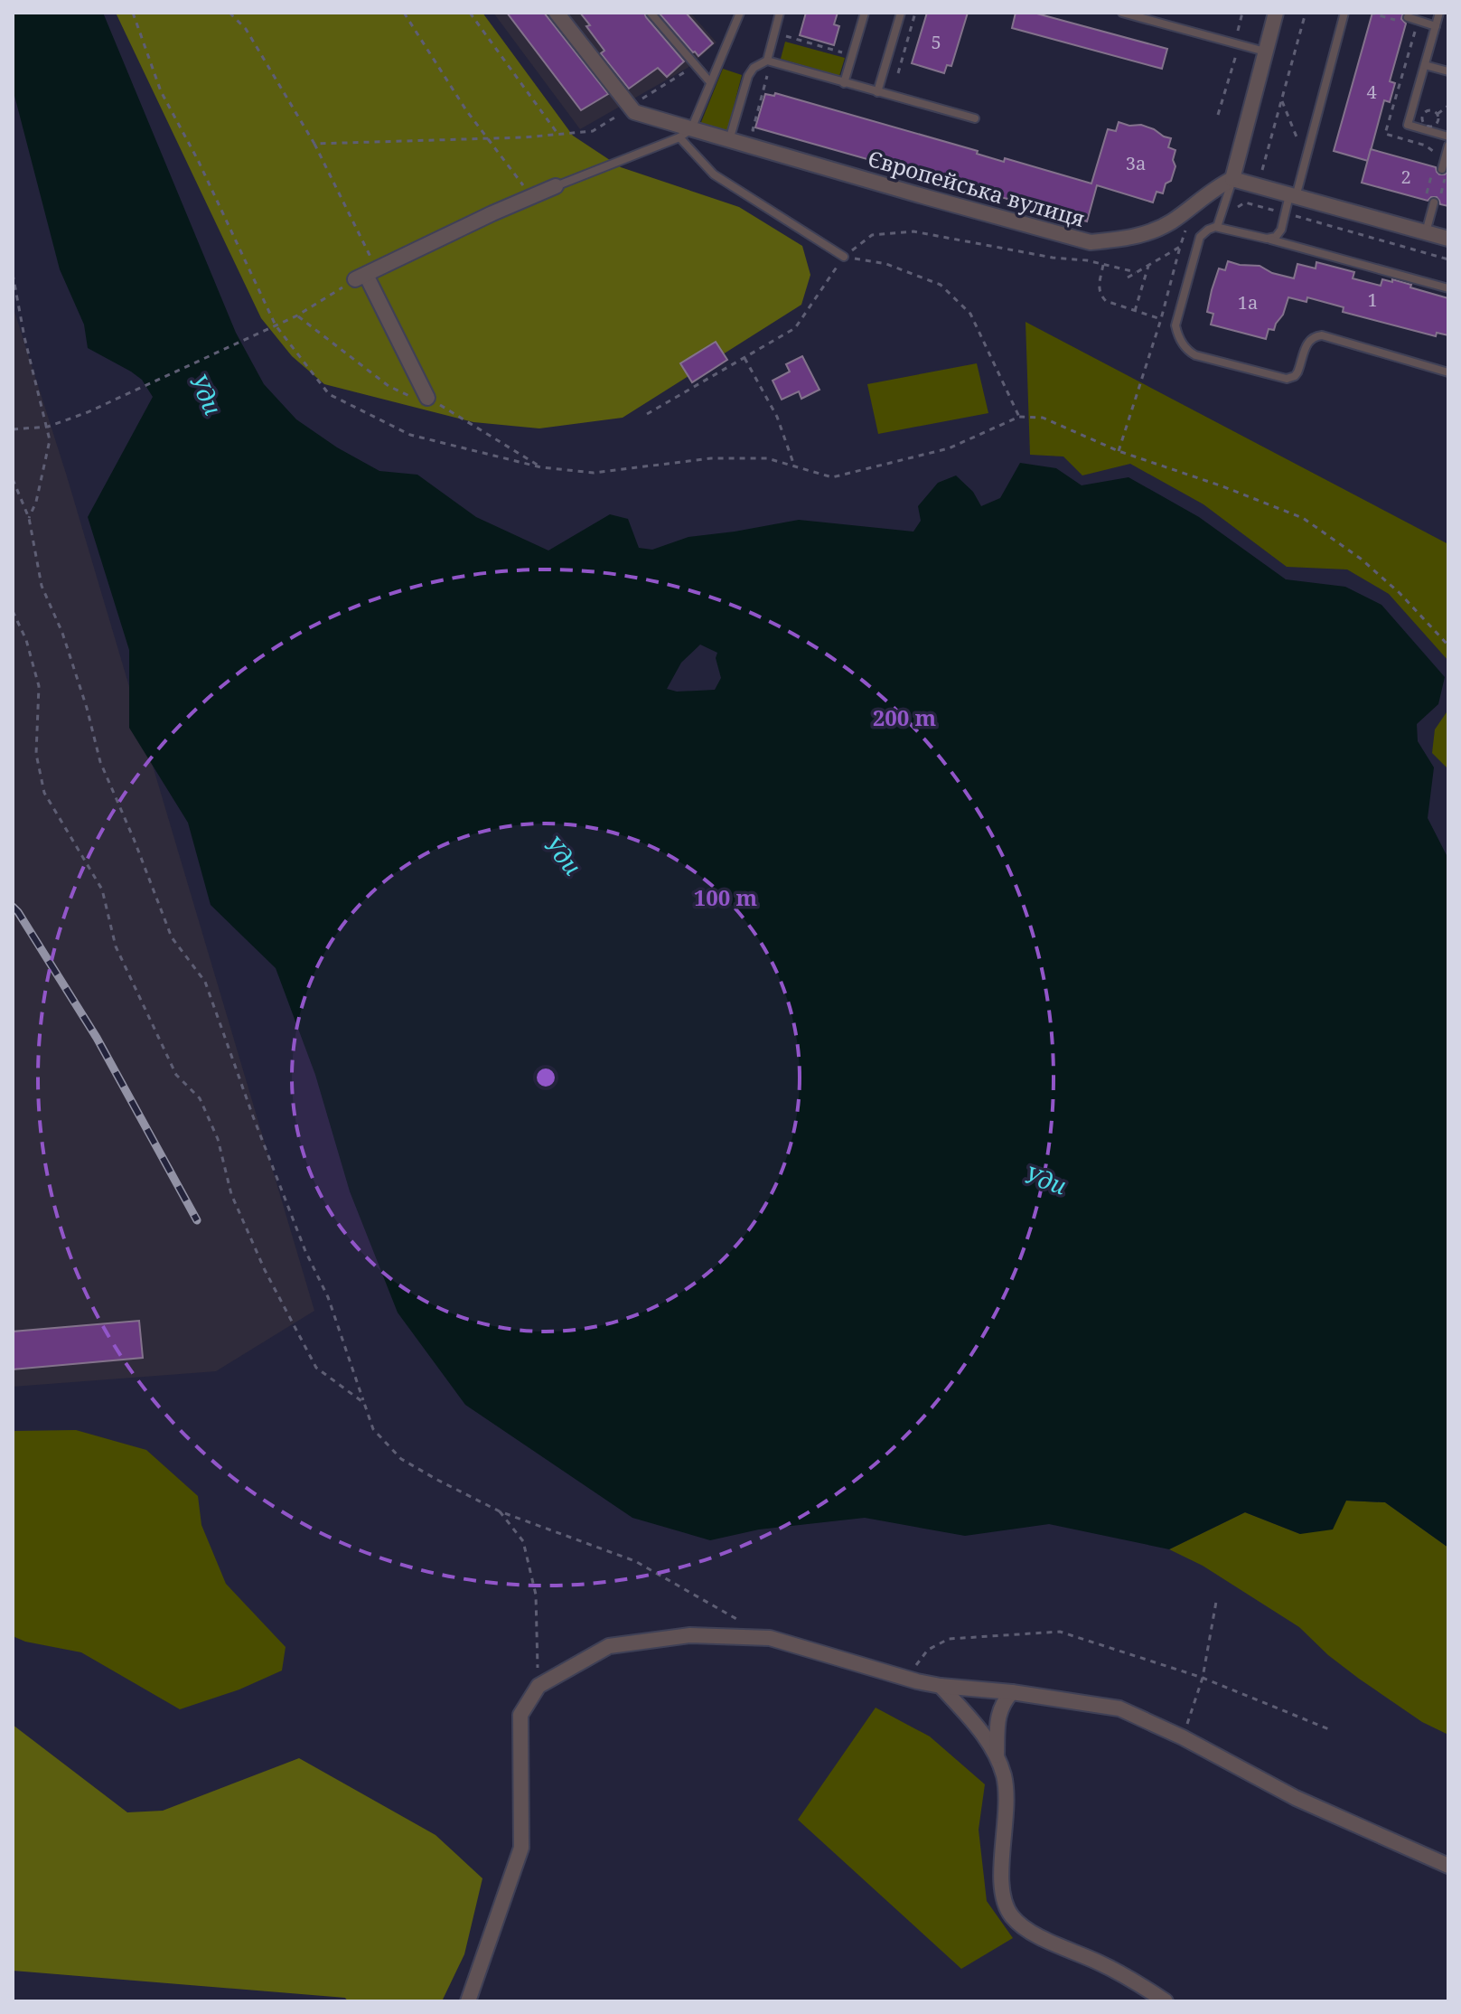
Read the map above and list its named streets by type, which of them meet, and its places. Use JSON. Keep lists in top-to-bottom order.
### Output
{
  "streets": {
    "street": ["Європейська вулиця"]
  },
  "water": ["Уди"],
  "house_numbers": [
    "5",
    "4",
    "3а",
    "2",
    "1",
    "1а"
  ],
  "rings": ["200 m", "100 m"]
}
